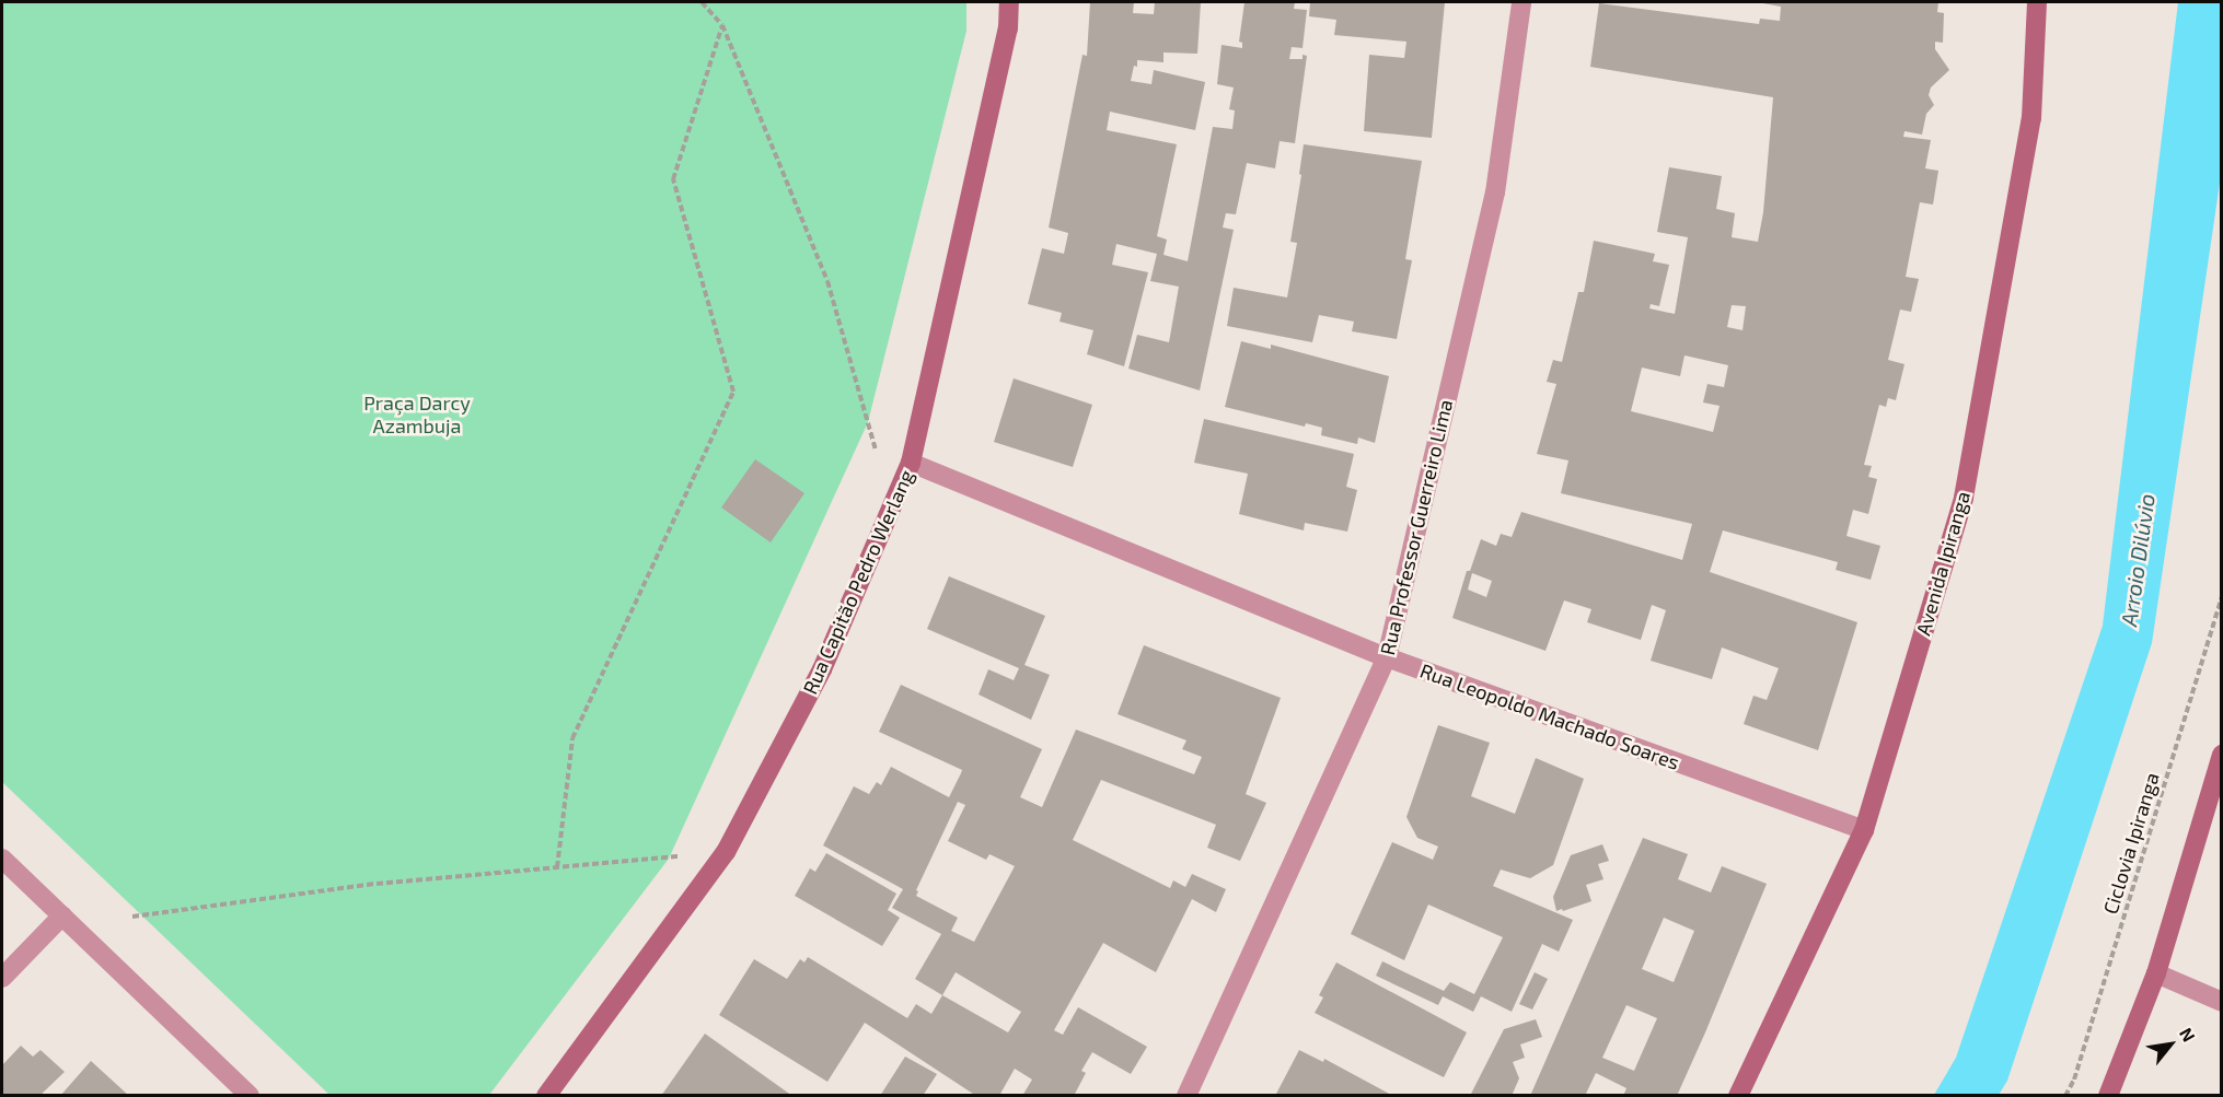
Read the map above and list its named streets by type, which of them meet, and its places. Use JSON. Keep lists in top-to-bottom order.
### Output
{
  "streets": {
    "main road": ["Avenida Ipiranga", "Rua Capitão Pedro Werlang"],
    "street": ["Rua Professor Guerreiro Lima", "Rua Leopoldo Machado Soares"],
    "path": ["Ciclovia Ipiranga"]
  },
  "crossings": [
    ["Rua Professor Guerreiro Lima", "Rua Leopoldo Machado Soares"],
    ["Avenida Ipiranga", "Rua Leopoldo Machado Soares"],
    ["Rua Capitão Pedro Werlang", "Rua Leopoldo Machado Soares"]
  ],
  "water": ["Arroio Dilúvio"],
  "parks": ["Praça Darcy Azambuja"],
  "north": "top right"
}
